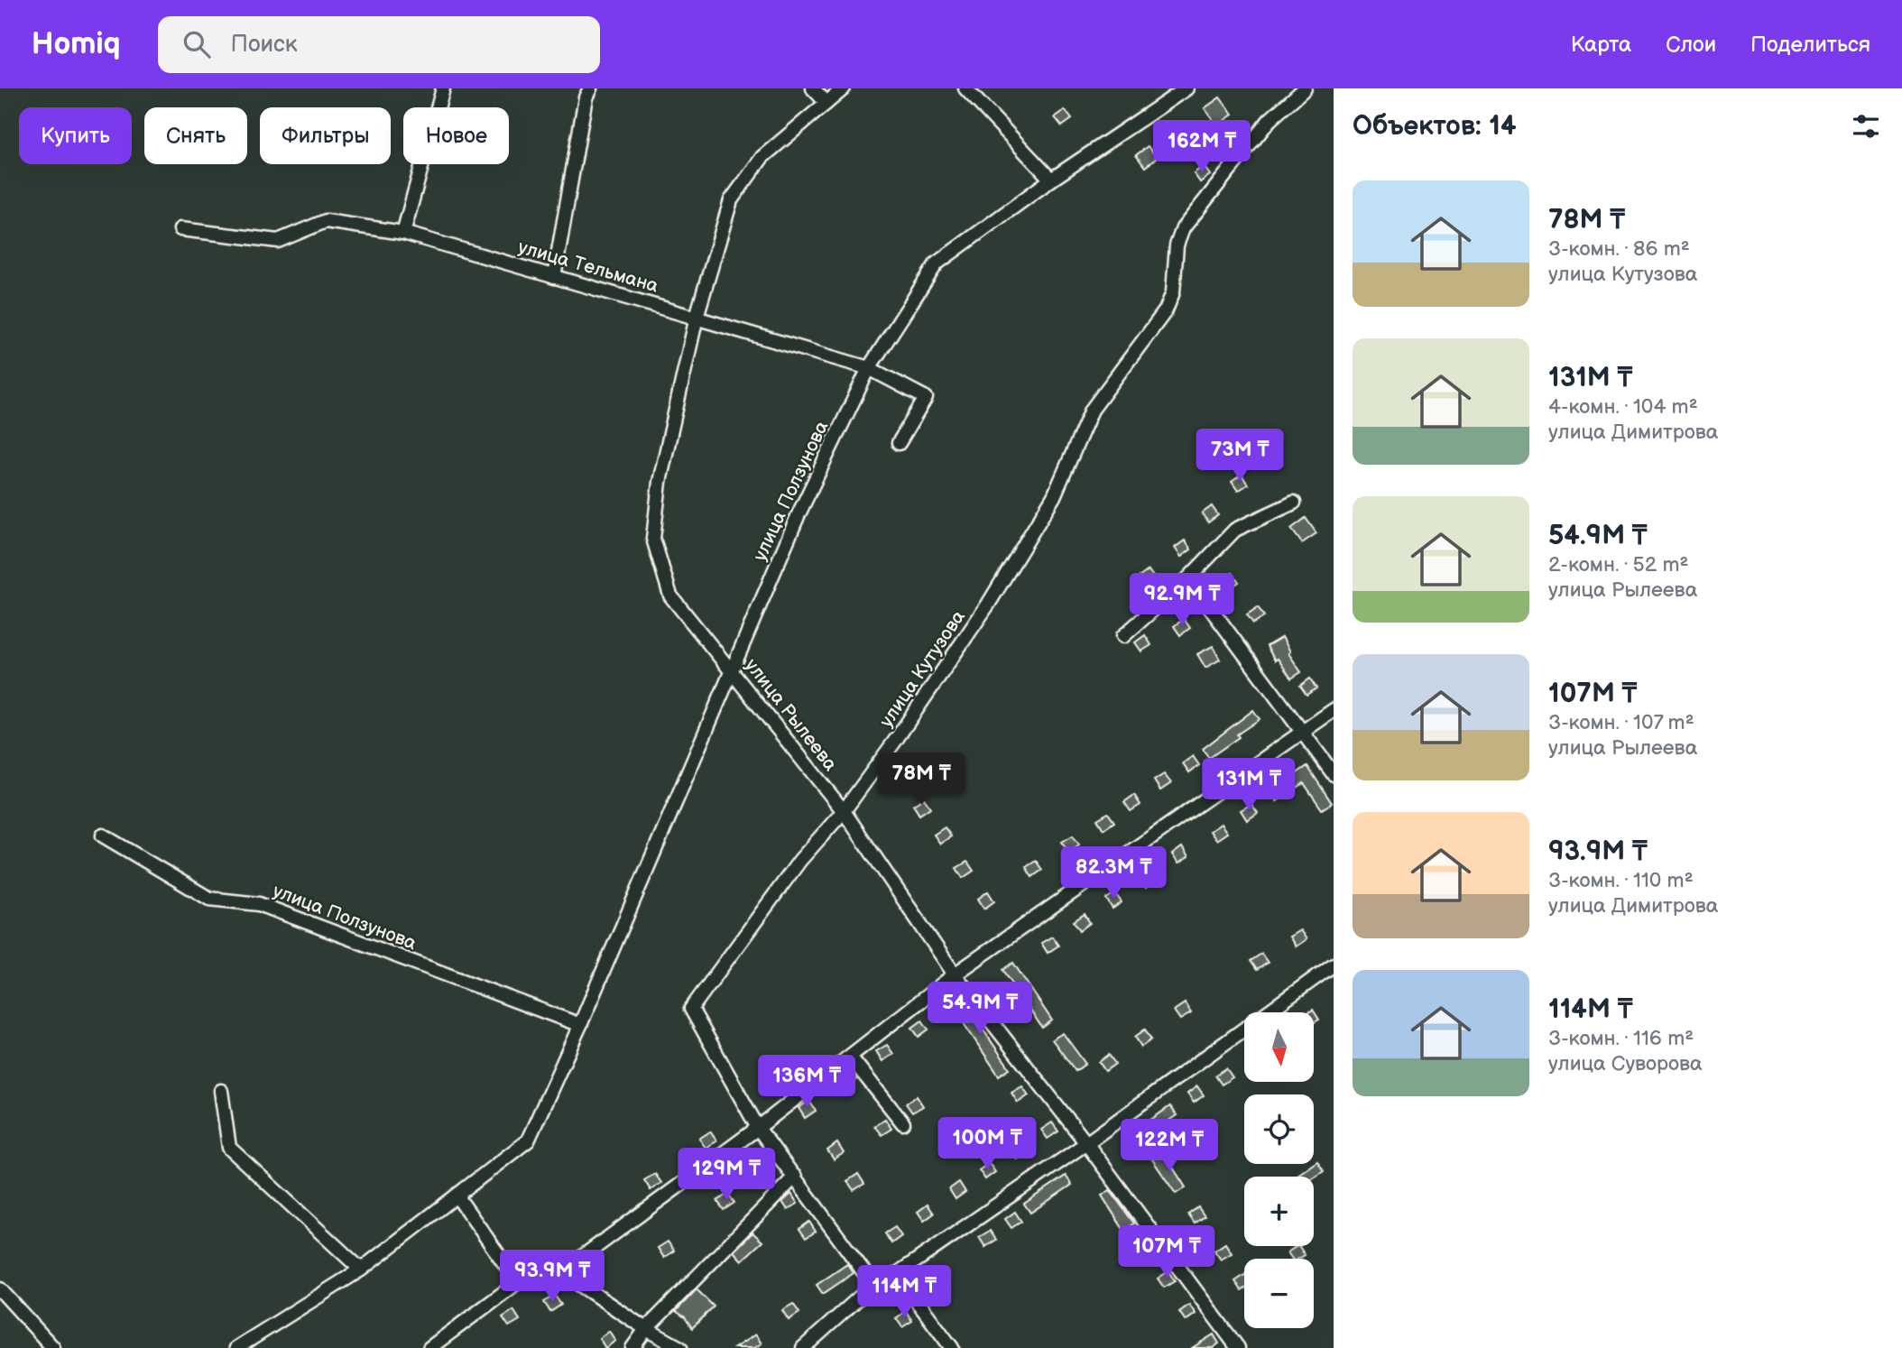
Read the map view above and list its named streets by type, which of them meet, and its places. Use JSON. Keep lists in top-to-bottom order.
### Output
{
  "streets": {
    "street": [
      "улица Тельмана",
      "улица Ползунова",
      "улица Кутузова",
      "улица Рылеева"
    ]
  },
  "crossings": [
    ["улица Тельмана", "улица Ползунова"],
    ["улица Тельмана", "улица Рылеева"],
    ["улица Ползунова", "улица Рылеева"],
    ["улица Кутузова", "улица Рылеева"]
  ],
  "north": "bottom",
  "page": {
    "header": "Homiq",
    "search": "Поиск",
    "nav": ["Карта", "Слои", "Поделиться"],
    "heading": "Объектов: 14",
    "chip": [
      "Купить",
      "Снять",
      "Фильтры",
      "Новое"
    ],
    "price": [
      "162M ₸",
      "73M ₸",
      "92.9M ₸",
      "78M ₸",
      "131M ₸",
      "82.3M ₸",
      "54.9M ₸",
      "136M ₸",
      "100M ₸",
      "122M ₸",
      "129M ₸",
      "107M ₸",
      "93.9M ₸",
      "114M ₸"
    ],
    "list": [
      {
        "name": "78M ₸",
        "note": "3-комн. · 86 m² · улица Кутузова"
      },
      {
        "name": "131M ₸",
        "note": "4-комн. · 104 m² · улица Димитрова"
      },
      {
        "name": "54.9M ₸",
        "note": "2-комн. · 52 m² · улица Рылеева"
      },
      {
        "name": "107M ₸",
        "note": "3-комн. · 107 m² · улица Рылеева"
      },
      {
        "name": "93.9M ₸",
        "note": "3-комн. · 110 m² · улица Димитрова"
      },
      {
        "name": "114M ₸",
        "note": "3-комн. · 116 m² · улица Суворова"
      }
    ],
    "map_buttons": ["+", "−"]
  }
}
